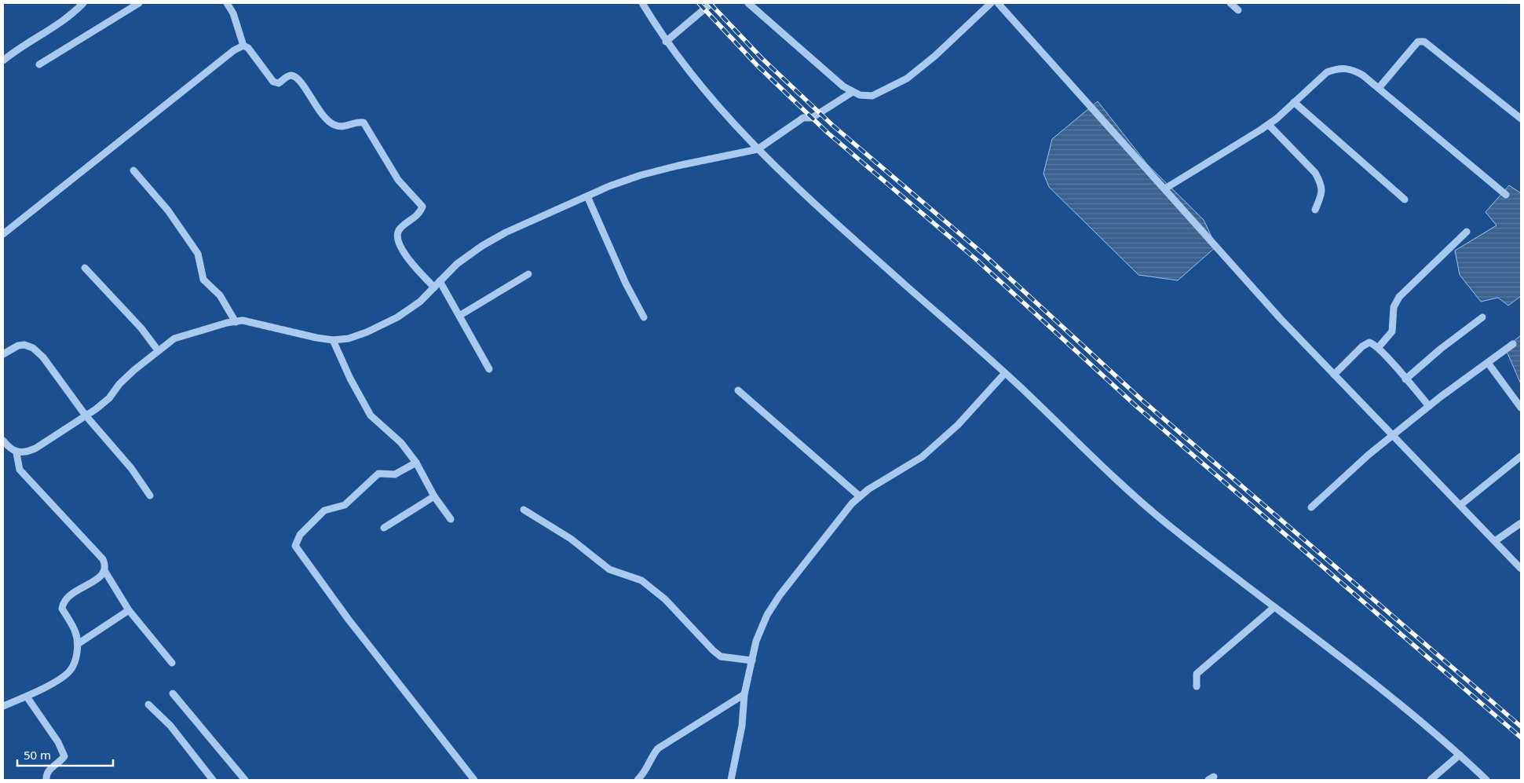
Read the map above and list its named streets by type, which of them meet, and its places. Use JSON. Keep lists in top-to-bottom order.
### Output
{
  "scale_bar": "50 m"
}
